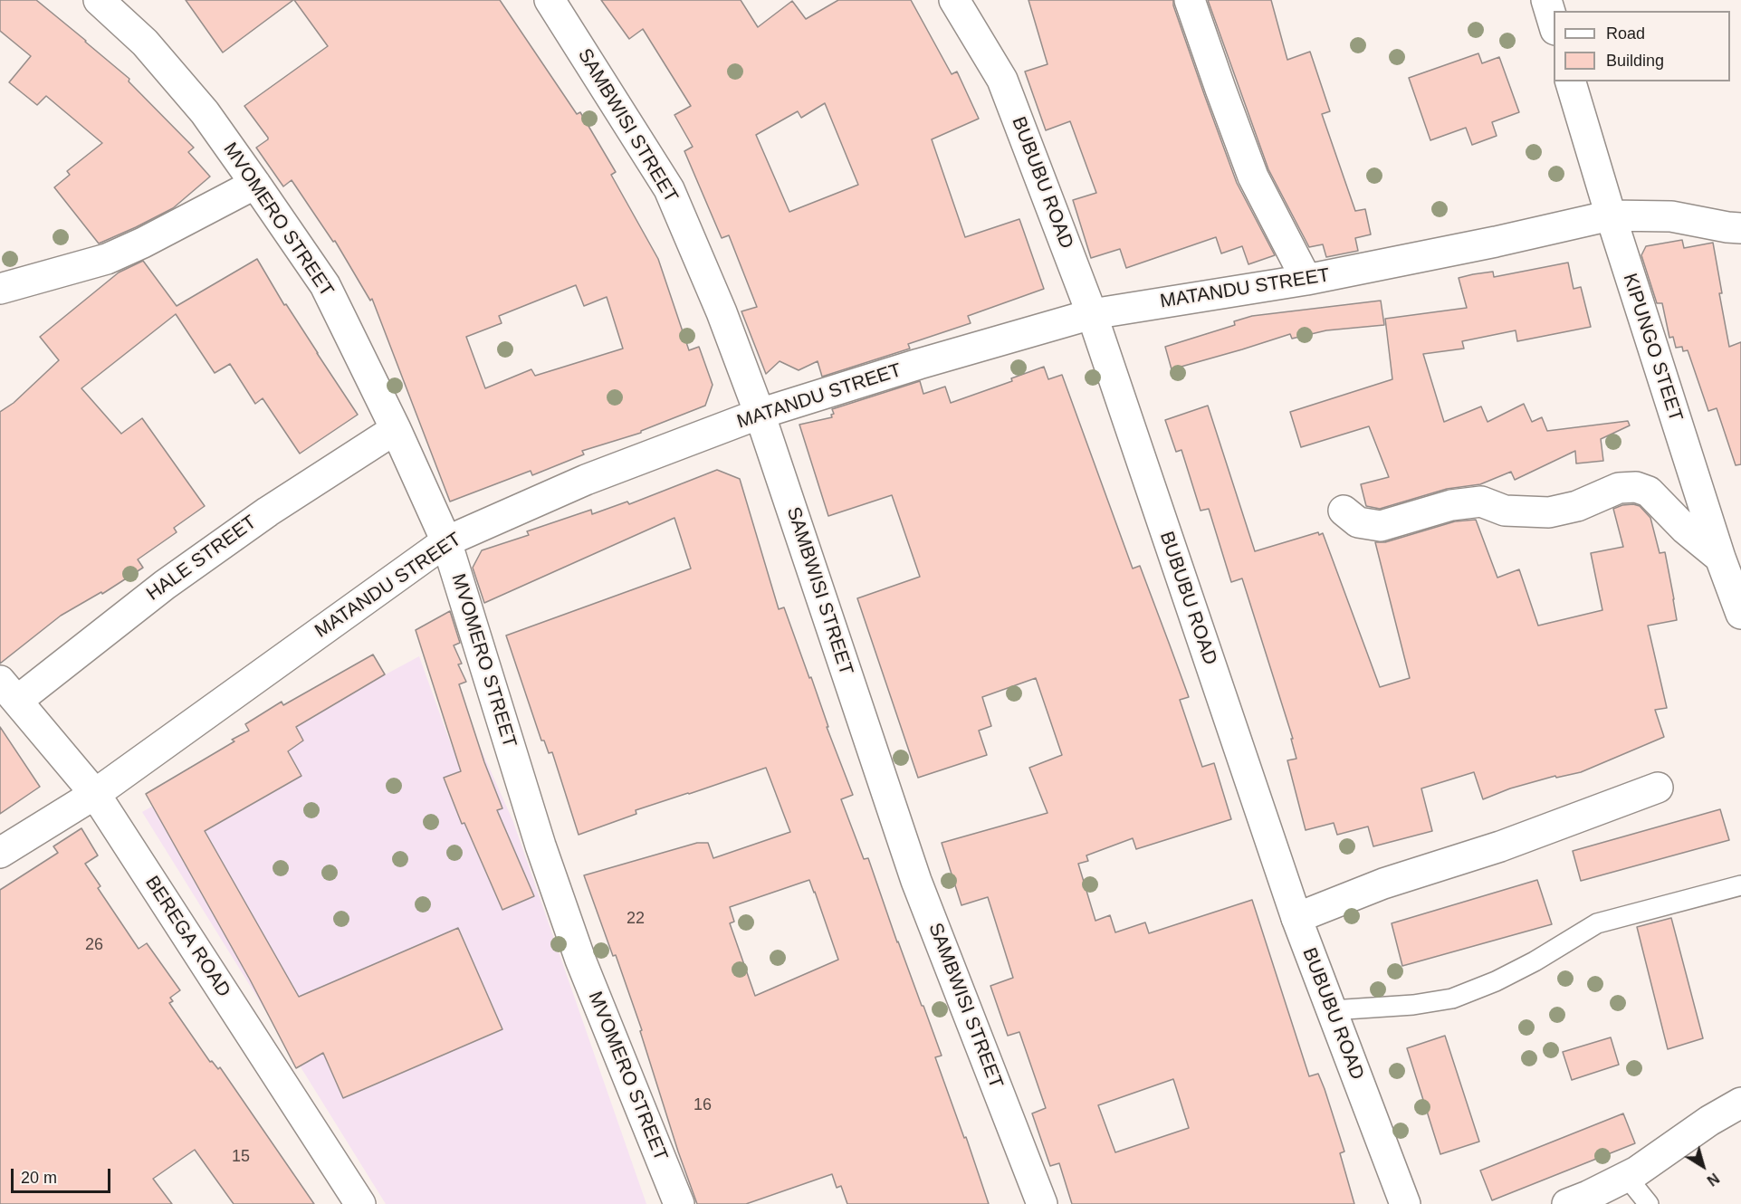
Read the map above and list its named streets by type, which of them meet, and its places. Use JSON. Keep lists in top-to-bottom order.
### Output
{
  "streets": {
    "street": [
      "SAMBWISI STREET",
      "BUBUBU ROAD",
      "MVOMERO STREET",
      "MATANDU STREET",
      "KIPUNGO STEET",
      "HALE STREET",
      "BEREGA ROAD"
    ]
  },
  "crossings": [
    ["SAMBWISI STREET", "MATANDU STREET"],
    ["BUBUBU ROAD", "MATANDU STREET"],
    ["MVOMERO STREET", "MATANDU STREET"],
    ["MVOMERO STREET", "HALE STREET"],
    ["MATANDU STREET", "KIPUNGO STEET"],
    ["MATANDU STREET", "BEREGA ROAD"],
    ["HALE STREET", "BEREGA ROAD"]
  ],
  "house_numbers": [
    "22",
    "26",
    "16",
    "15"
  ],
  "legend": ["Road", "Building"],
  "scale_bar": "20 m",
  "north": "bottom right"
}
